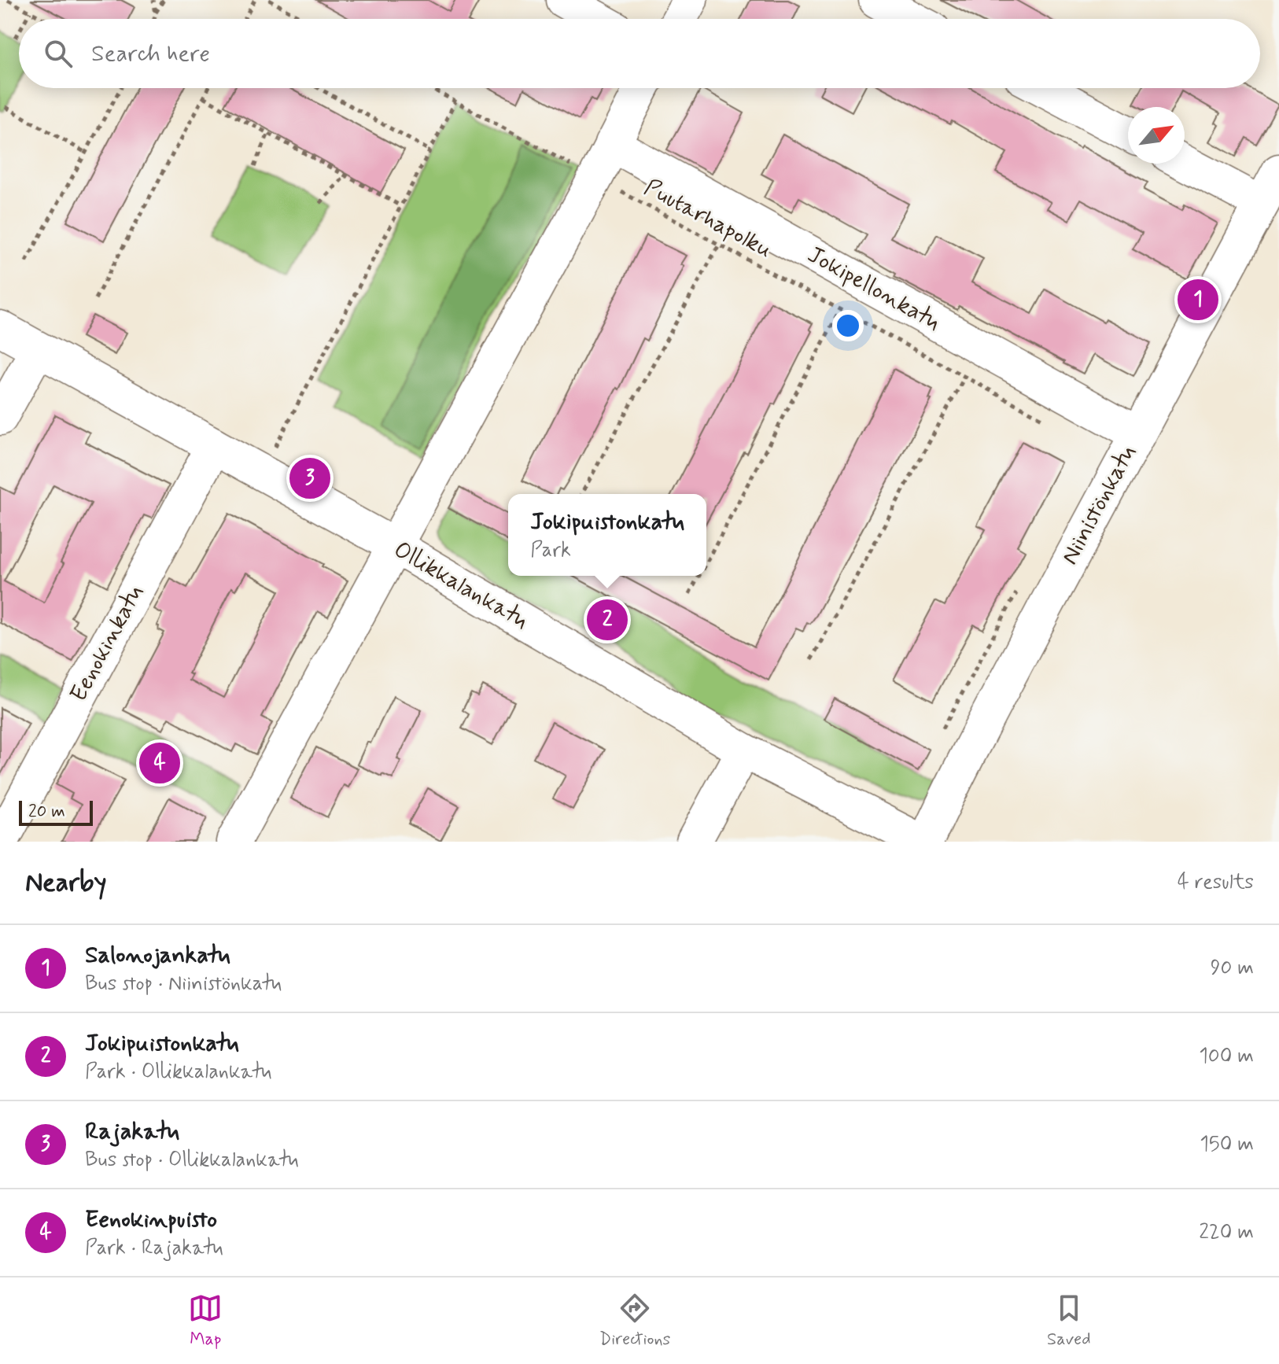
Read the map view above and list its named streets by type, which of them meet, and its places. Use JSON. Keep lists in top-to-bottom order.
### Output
{
  "streets": {
    "street": [
      "Jokipellonkatu",
      "Niinistönkatu",
      "Ollikkalankatu",
      "Eenokinkatu"
    ],
    "path": ["Puutarhapolku"]
  },
  "crossings": [
    ["Jokipellonkatu", "Niinistönkatu"],
    ["Niinistönkatu", "Ollikkalankatu"],
    ["Ollikkalankatu", "Eenokinkatu"]
  ],
  "scale_bar": "20 m",
  "north": "top right",
  "page": {
    "search": "Search here",
    "pins": [
      "1",
      "3",
      "2",
      "4"
    ],
    "popup": ["Jokipuistonkatu", "Park"],
    "scale": "20 m",
    "heading": ["Nearby", "4 results"],
    "list": [
      {
        "mark": "1",
        "name": "Salonojankatu",
        "note": "Bus stop · Niinistönkatu",
        "value": "90 m"
      },
      {
        "mark": "2",
        "name": "Jokipuistonkatu",
        "note": "Park · Ollikkalankatu",
        "value": "100 m"
      },
      {
        "mark": "3",
        "name": "Rajakatu",
        "note": "Bus stop · Ollikkalankatu",
        "value": "150 m"
      },
      {
        "mark": "4",
        "name": "Eenokinpuisto",
        "note": "Park · Rajakatu",
        "value": "220 m"
      }
    ],
    "nav": ["Map", "Directions", "Saved"]
  }
}
